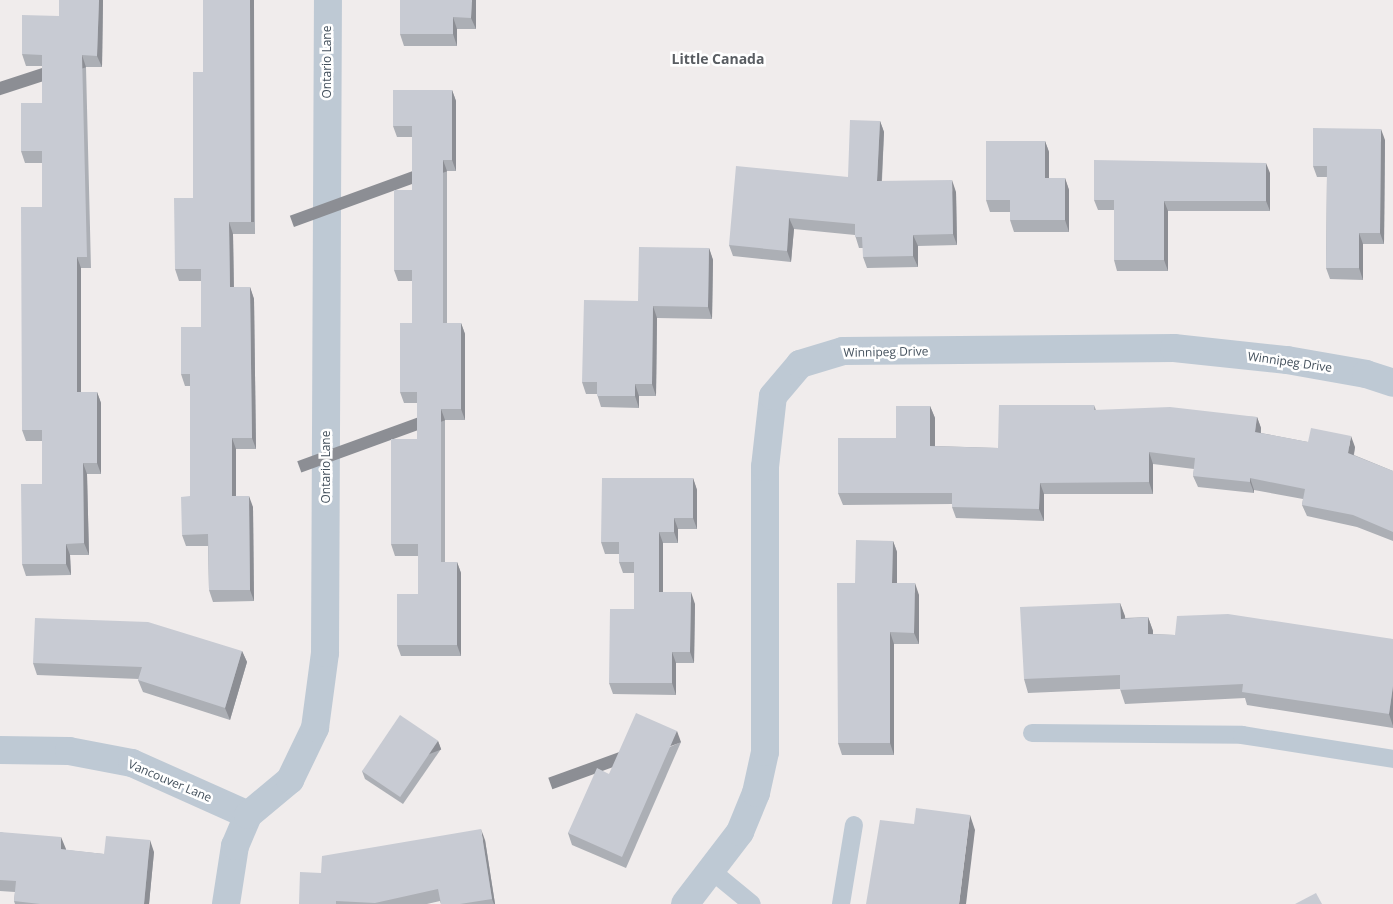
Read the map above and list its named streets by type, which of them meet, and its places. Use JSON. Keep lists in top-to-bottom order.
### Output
{
  "streets": {
    "street": ["Ontario Lane", "Winnipeg Drive", "Vancouver Lane"]
  },
  "crossings": [
    ["Ontario Lane", "Vancouver Lane"]
  ],
  "districts": ["Little Canada"]
}
